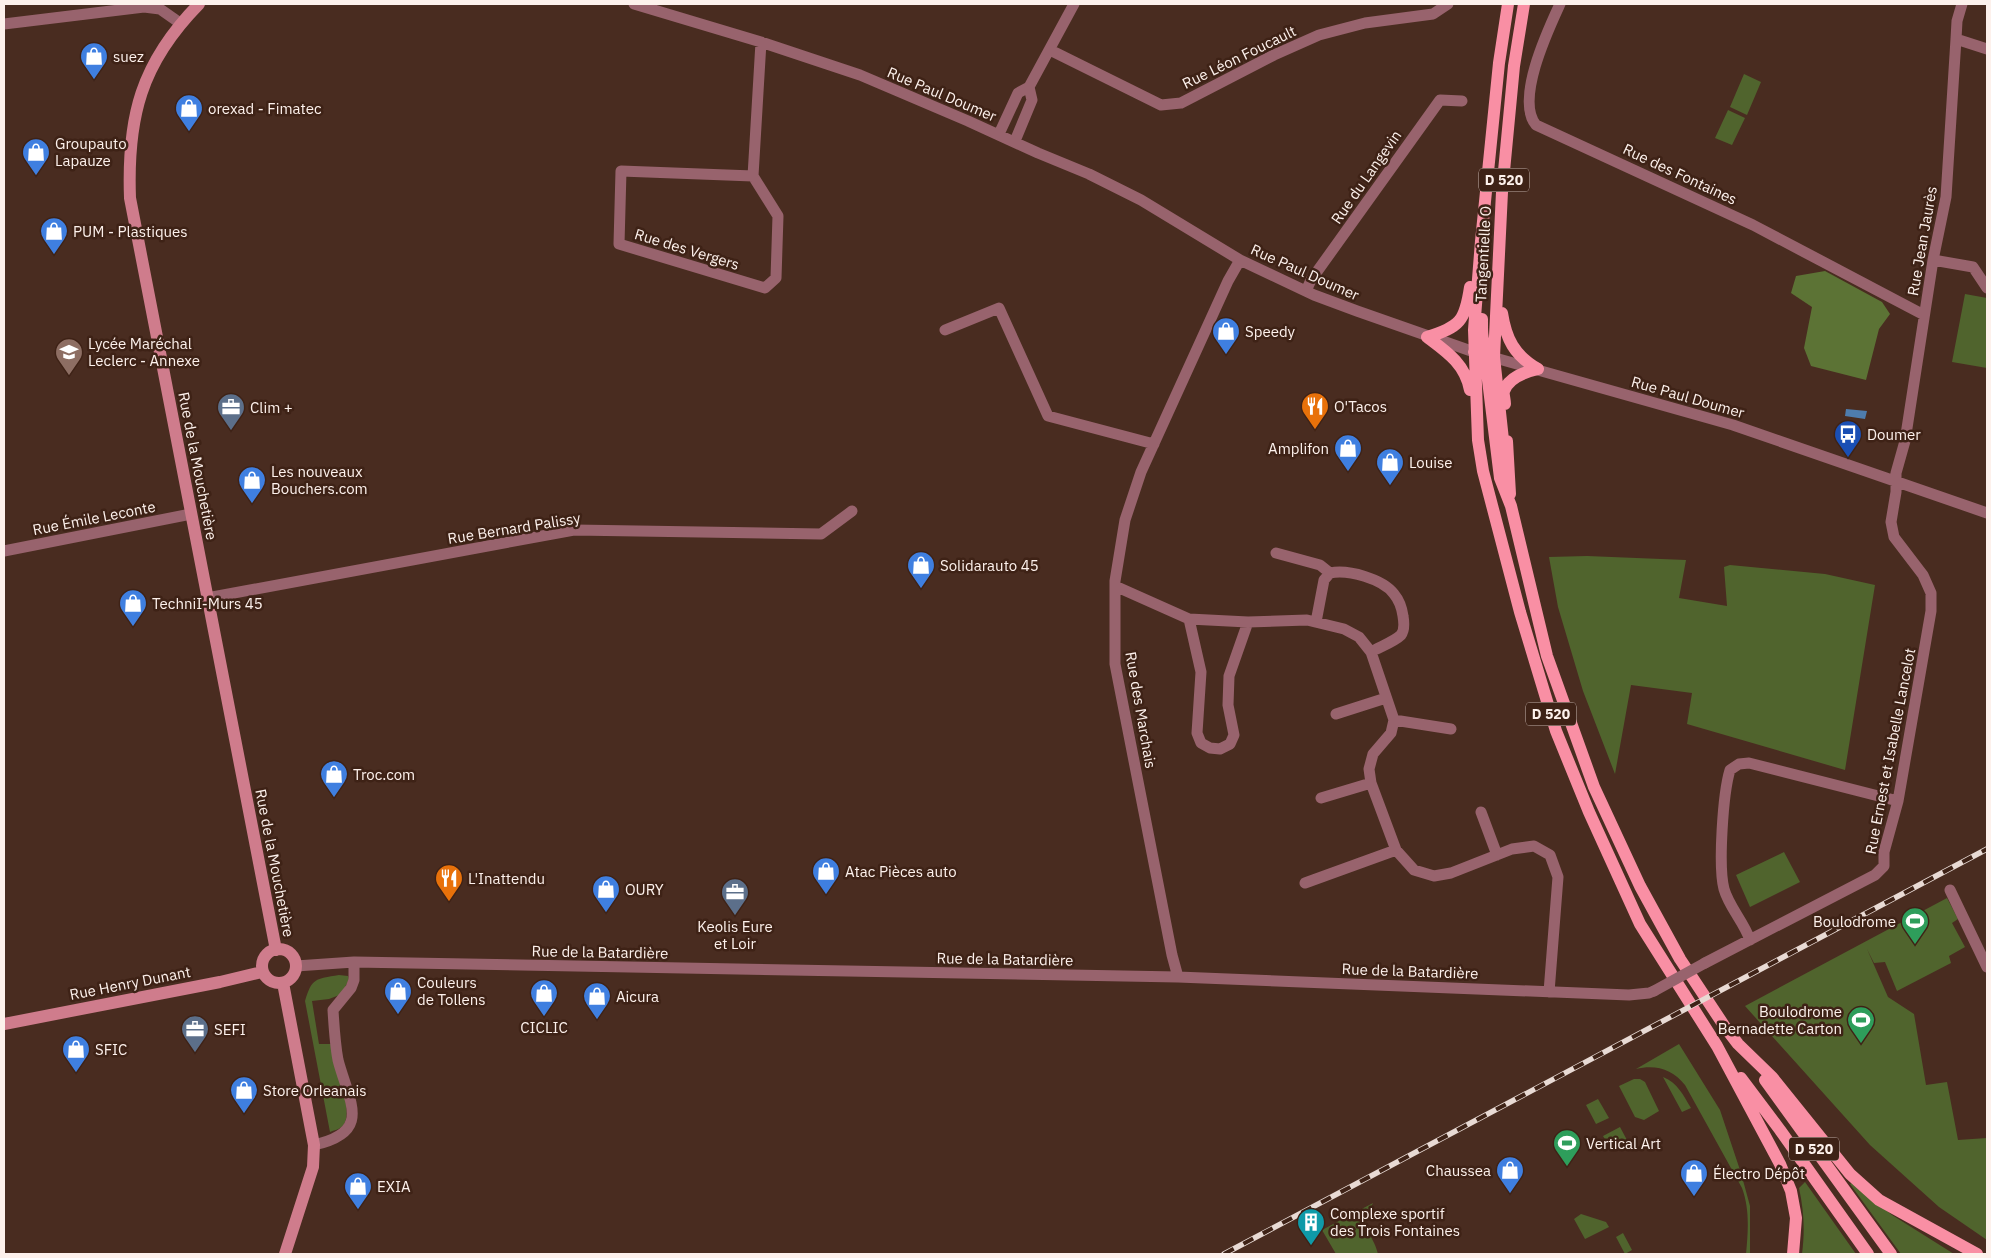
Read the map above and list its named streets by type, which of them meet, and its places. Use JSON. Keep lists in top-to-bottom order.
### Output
{
  "streets": {
    "main road": ["D 520", "Tangentielle O"],
    "street": [
      "Rue Léon Foucault",
      "Rue Paul Doumer",
      "Rue des Fontaines",
      "Rue du Langevin",
      "Rue Jean Jaurès",
      "Rue des Vergers",
      "Rue de la Mouchetière",
      "Rue Émile Leconte",
      "Rue Bernard Palissy",
      "Rue des Marchais",
      "Rue Ernest et Isabelle Lancelot",
      "Rue de la Batardière",
      "Rue Henry Dunant"
    ]
  },
  "crossings": [
    ["Rue Paul Doumer", "Rue du Langevin"],
    ["Rue Paul Doumer", "D 520"],
    ["Rue Paul Doumer", "Rue Jean Jaurès"],
    ["Rue Paul Doumer", "Tangentielle O"],
    ["Rue Paul Doumer", "Rue des Marchais"],
    ["Rue Paul Doumer", "Rue Ernest et Isabelle Lancelot"],
    ["Rue des Fontaines", "Rue Jean Jaurès"],
    ["D 520", "Tangentielle O"],
    ["Rue Jean Jaurès", "Rue Ernest et Isabelle Lancelot"],
    ["Rue de la Mouchetière", "Rue Émile Leconte"],
    ["Rue de la Mouchetière", "Rue Bernard Palissy"],
    ["Rue de la Mouchetière", "Rue de la Batardière"],
    ["Rue de la Mouchetière", "Rue Henry Dunant"],
    ["Rue des Marchais", "Rue de la Batardière"],
    ["Rue Ernest et Isabelle Lancelot", "Rue de la Batardière"],
    ["Rue de la Batardière", "Rue Henry Dunant"]
  ],
  "places": {
    "shop": [
      "suez",
      "orexad - Fimatec",
      "Groupauto Lapauze",
      "PUM - Plastiques",
      "Speedy",
      "Amplifon",
      "Louise",
      "Les nouveaux Bouchers.com",
      "Solidarauto 45",
      "TechniI-Murs 45",
      "Troc.com",
      "Atac Pièces auto",
      "OURY",
      "Couleurs de Tollens",
      "CICLIC",
      "Aicura",
      "SFIC",
      "Store Orleanais",
      "Chaussea",
      "Électro Dépôt",
      "EXIA"
    ],
    "school or university": ["Lycée Maréchal Leclerc - Annexe"],
    "restaurant": ["O'Tacos", "L'Inattendu"],
    "office": ["Clim +", "Keolis Eure et Loir", "SEFI"],
    "bus stop": ["Doumer"],
    "sports": ["Boulodrome", "Boulodrome Bernadette Carton", "Vertical Art"],
    "building": ["Complexe sportif des Trois Fontaines"]
  }
}
